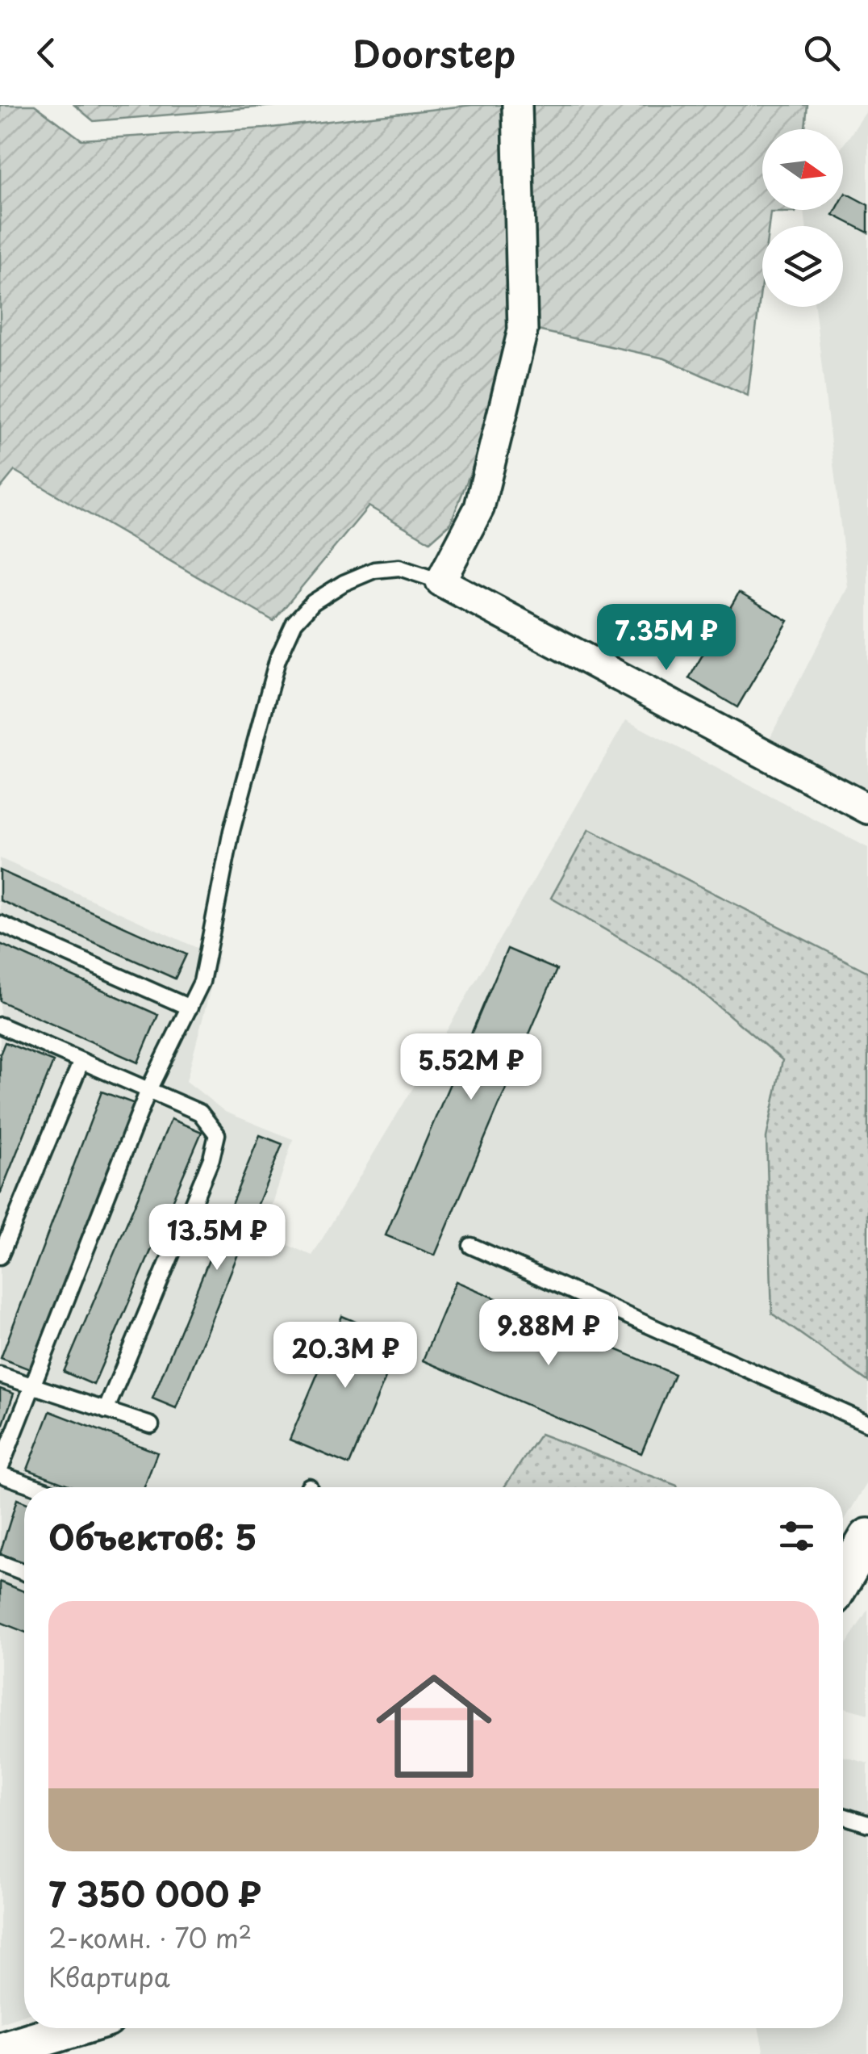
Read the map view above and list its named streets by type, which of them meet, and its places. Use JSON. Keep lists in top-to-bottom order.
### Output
{
  "north": "right",
  "page": {
    "header": "Doorstep",
    "price": [
      "7.35M ₽",
      "5.52M ₽",
      "13.5M ₽",
      "9.88M ₽",
      "20.3M ₽"
    ],
    "heading": "Объектов: 5",
    "list": [
      {
        "name": "7 350 000 ₽",
        "note": "2-комн. · 70 m² · Квартира"
      }
    ]
  }
}
